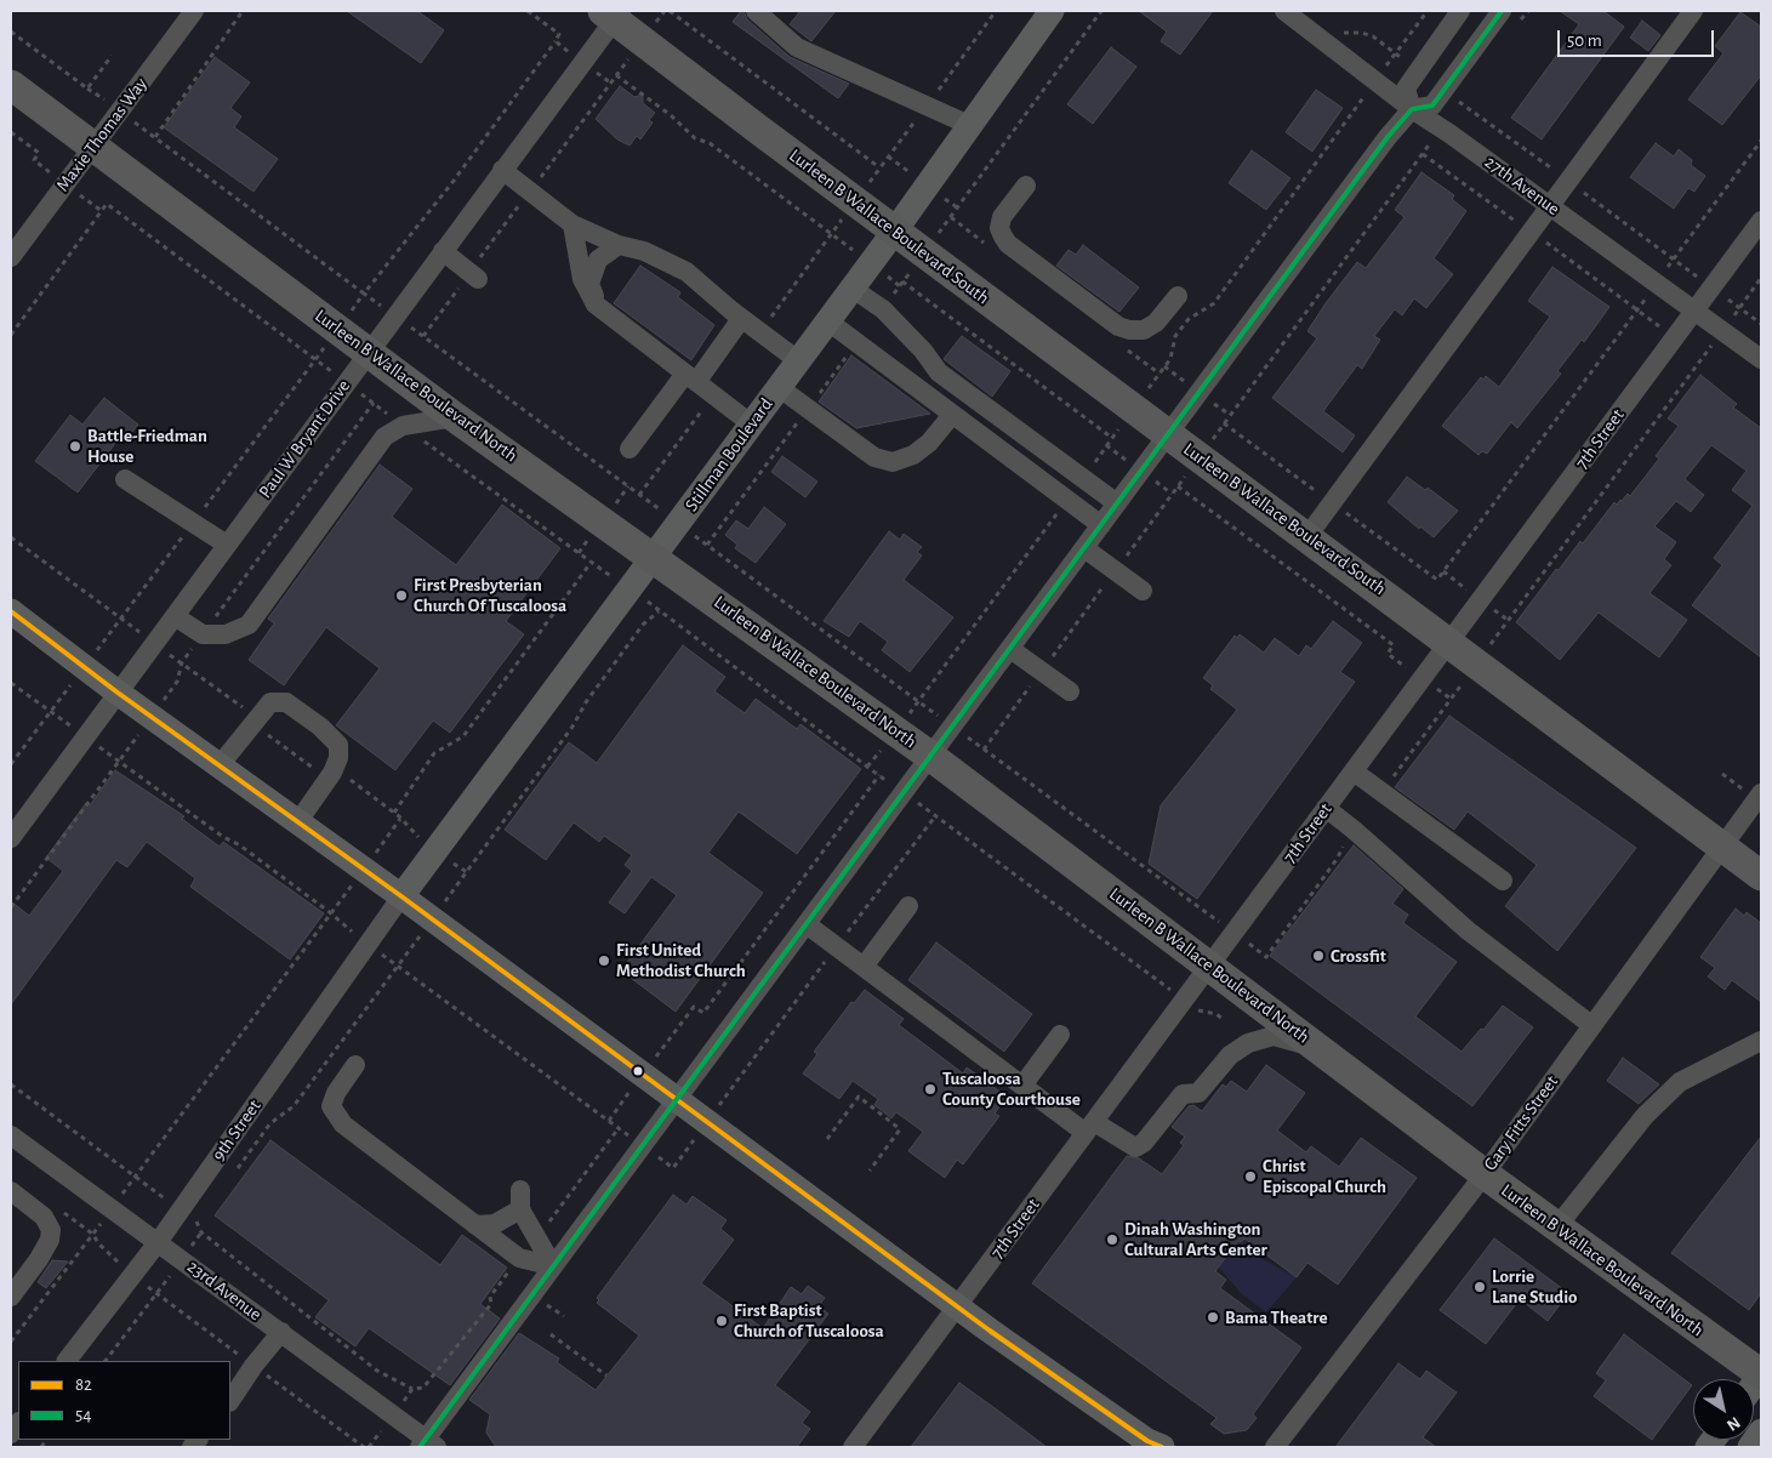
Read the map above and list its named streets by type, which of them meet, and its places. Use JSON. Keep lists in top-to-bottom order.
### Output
{
  "streets": {
    "highway": ["Lurleen B Wallace Boulevard South", "Lurleen B Wallace Boulevard North"],
    "main road": ["Stillman Boulevard"],
    "street": [
      "Maxie Thomas Way",
      "27th Avenue",
      "Paul W Bryant Drive",
      "7th Street",
      "Gary Fitts Street",
      "9th Street",
      "23rd Avenue"
    ]
  },
  "crossings": [
    ["Maxie Thomas Way", "Lurleen B Wallace Boulevard North"],
    ["27th Avenue", "7th Street"],
    ["Lurleen B Wallace Boulevard South", "Paul W Bryant Drive"],
    ["Lurleen B Wallace Boulevard South", "7th Street"],
    ["Lurleen B Wallace Boulevard South", "Stillman Boulevard"],
    ["Lurleen B Wallace Boulevard South", "Gary Fitts Street"],
    ["Lurleen B Wallace Boulevard North", "Paul W Bryant Drive"],
    ["Lurleen B Wallace Boulevard North", "7th Street"],
    ["Lurleen B Wallace Boulevard North", "Stillman Boulevard"],
    ["Lurleen B Wallace Boulevard North", "Gary Fitts Street"],
    ["Stillman Boulevard", "9th Street"],
    ["9th Street", "23rd Avenue"]
  ],
  "places": [
    "Battle-Friedman House",
    "First Presbyterian Church Of Tuscaloosa",
    "Crossfit",
    "First United Methodist Church",
    "Tuscaloosa County Courthouse",
    "Christ Episcopal Church",
    "Dinah Washington Cultural Arts Center",
    "Lorrie Lane Studio",
    "Bama Theatre",
    "First Baptist Church of Tuscaloosa"
  ],
  "lines": ["transit line 54", "transit line 82"],
  "legend": ["82", "54"],
  "scale_bar": "50 m",
  "north": "bottom right"
}
